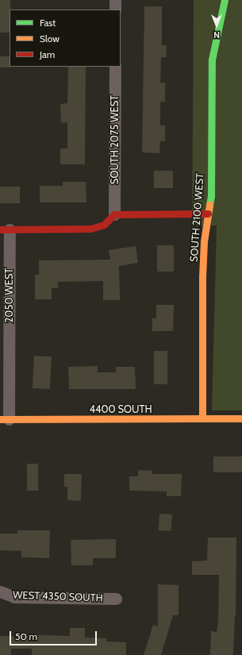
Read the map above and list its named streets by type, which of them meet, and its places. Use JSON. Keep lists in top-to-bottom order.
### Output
{
  "streets": {
    "street": [
      "SOUTH 2075 WEST",
      "SOUTH 2100 WEST",
      "2050 WEST",
      "4400 SOUTH",
      "WEST 4350 SOUTH"
    ]
  },
  "crossings": [
    ["SOUTH 2100 WEST", "4400 SOUTH"],
    ["2050 WEST", "4400 SOUTH"]
  ],
  "legend": ["Fast", "Slow", "Jam"],
  "scale_bar": "50 m",
  "north": "bottom"
}
